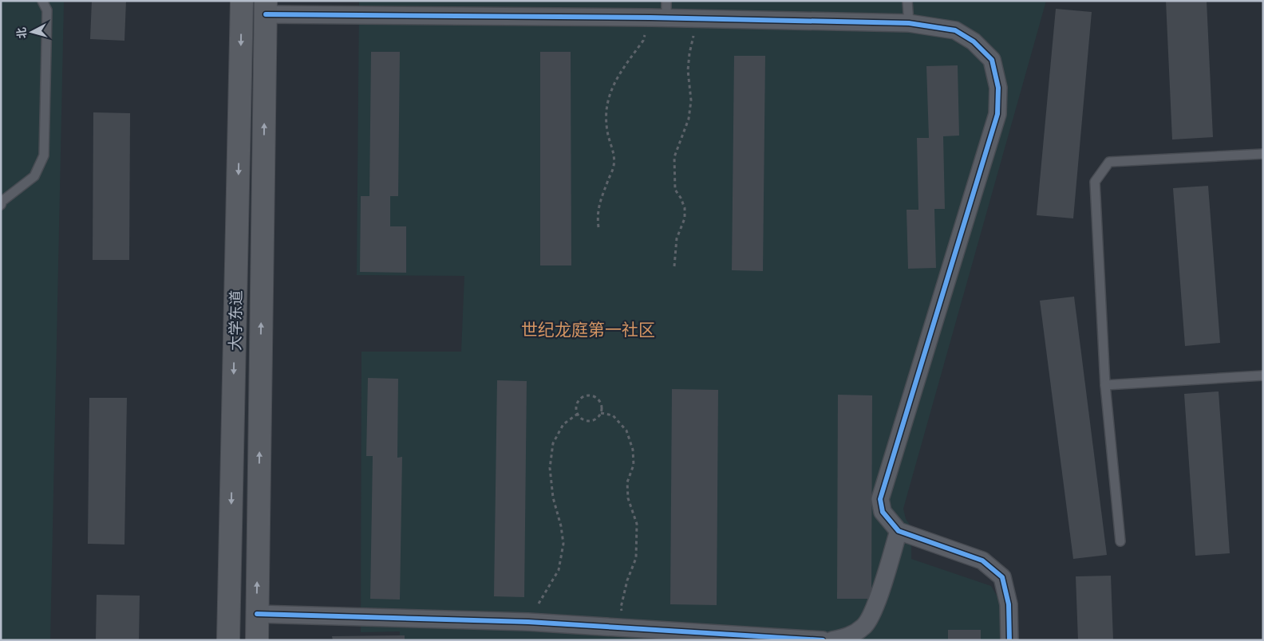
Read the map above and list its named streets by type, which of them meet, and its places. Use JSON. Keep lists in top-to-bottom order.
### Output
{
  "streets": {
    "main road": ["大学东道"]
  },
  "districts": ["世纪龙庭第一社区"],
  "north": "left"
}
